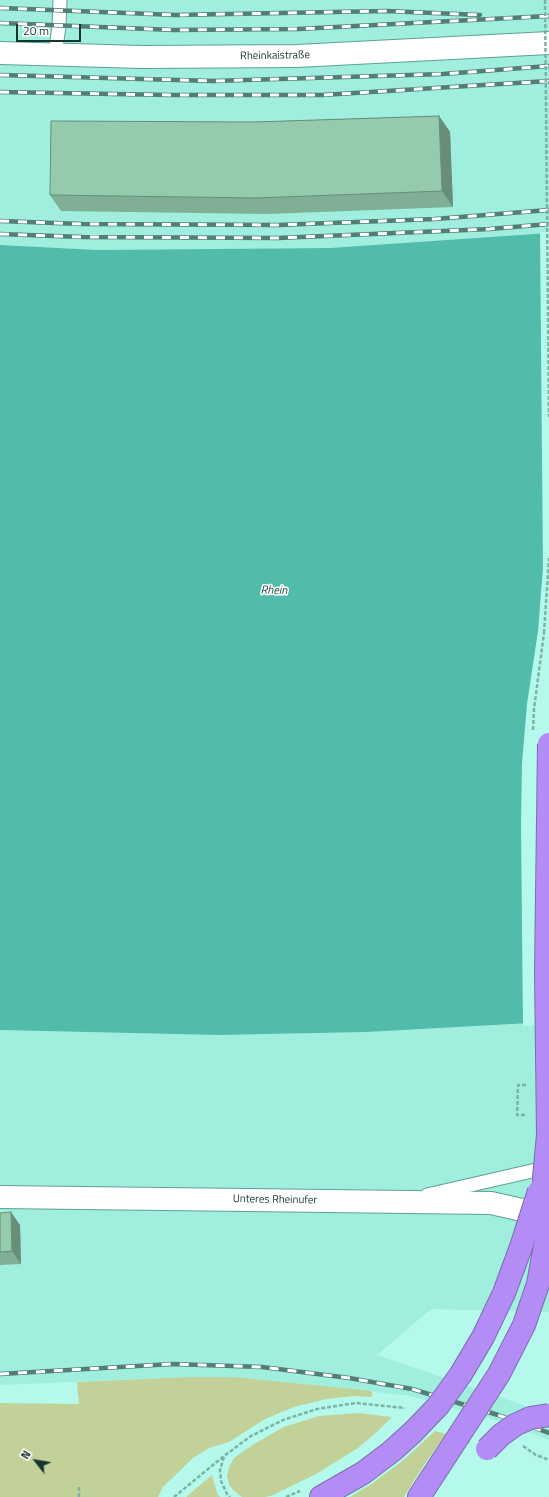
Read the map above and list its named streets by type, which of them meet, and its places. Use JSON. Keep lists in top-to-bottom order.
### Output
{
  "streets": {
    "street": ["Rheinkaistraße", "Unteres Rheinufer"]
  },
  "water": ["Rhein"],
  "scale_bar": "20 m",
  "north": "top left"
}
